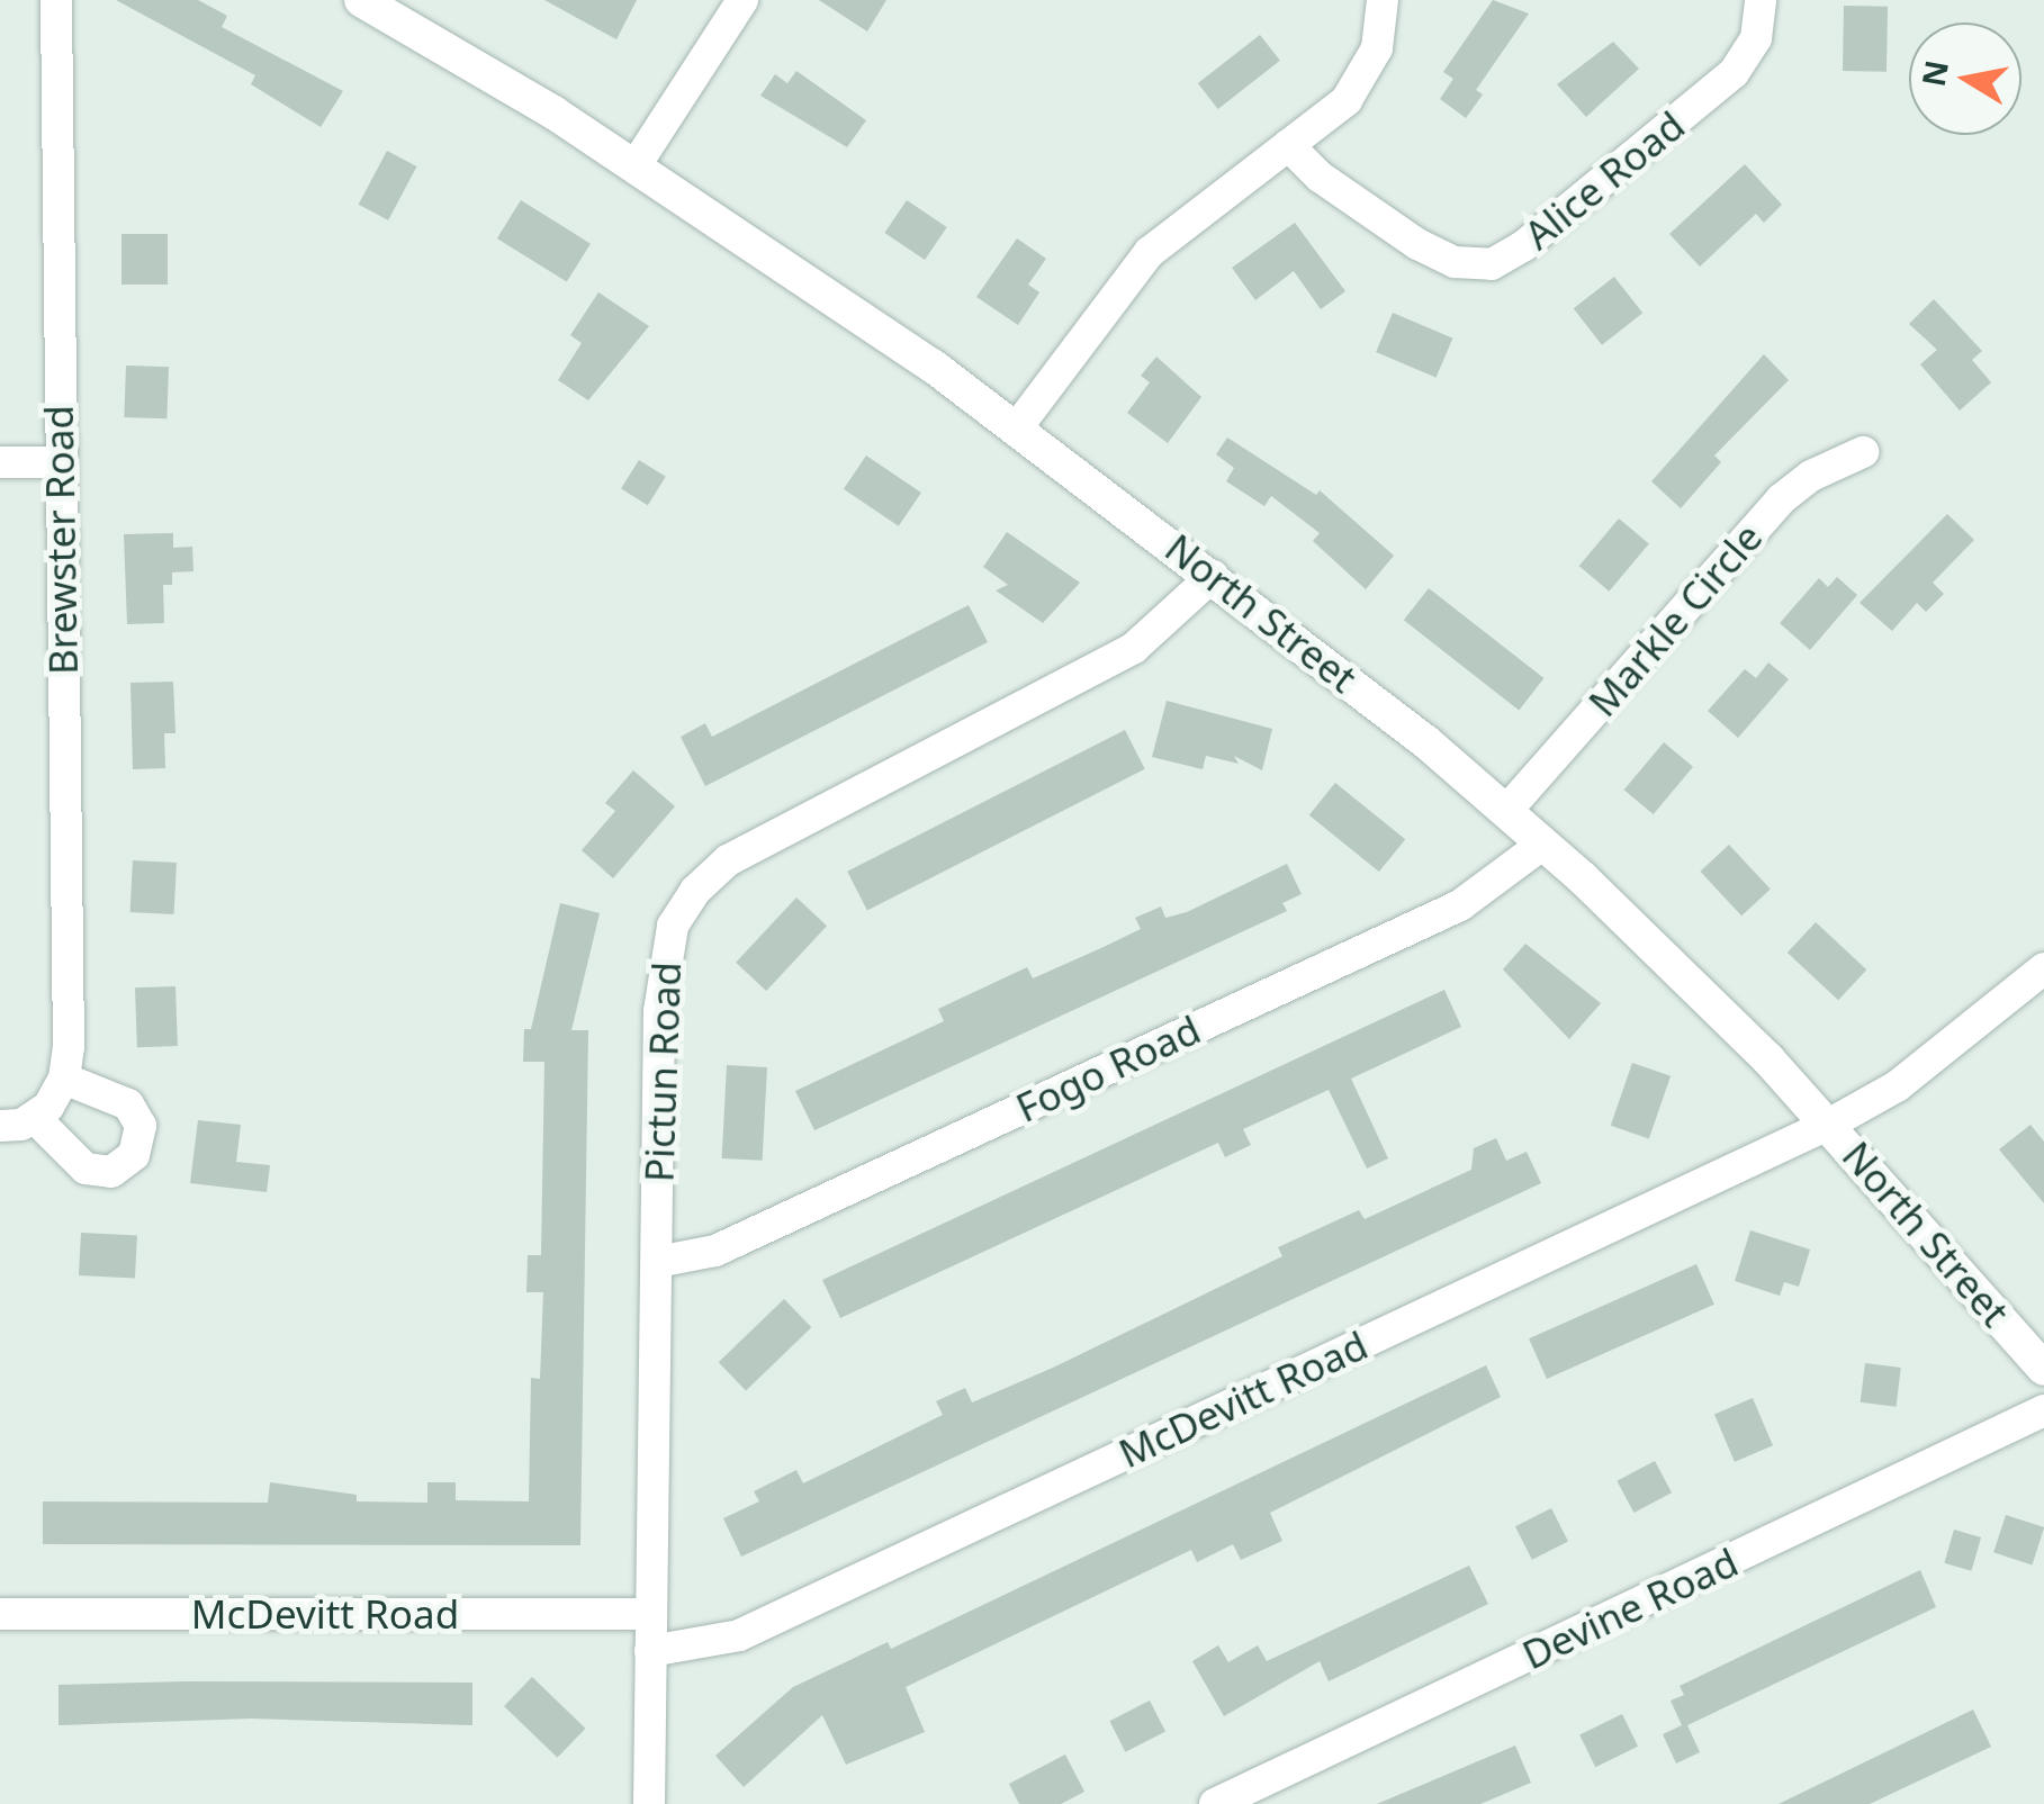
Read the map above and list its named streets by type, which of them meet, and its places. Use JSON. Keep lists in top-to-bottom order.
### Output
{
  "streets": {
    "main road": ["North Street"],
    "street": [
      "Alice Road",
      "Brewster Road",
      "Markle Circle",
      "Fogo Road",
      "Pictun Road",
      "McDevitt Road",
      "Devine Road"
    ]
  },
  "crossings": [
    ["North Street", "Markle Circle"],
    ["North Street", "Fogo Road"],
    ["North Street", "Pictun Road"],
    ["North Street", "McDevitt Road"],
    ["Fogo Road", "Pictun Road"],
    ["Pictun Road", "McDevitt Road"]
  ],
  "north": "left"
}
